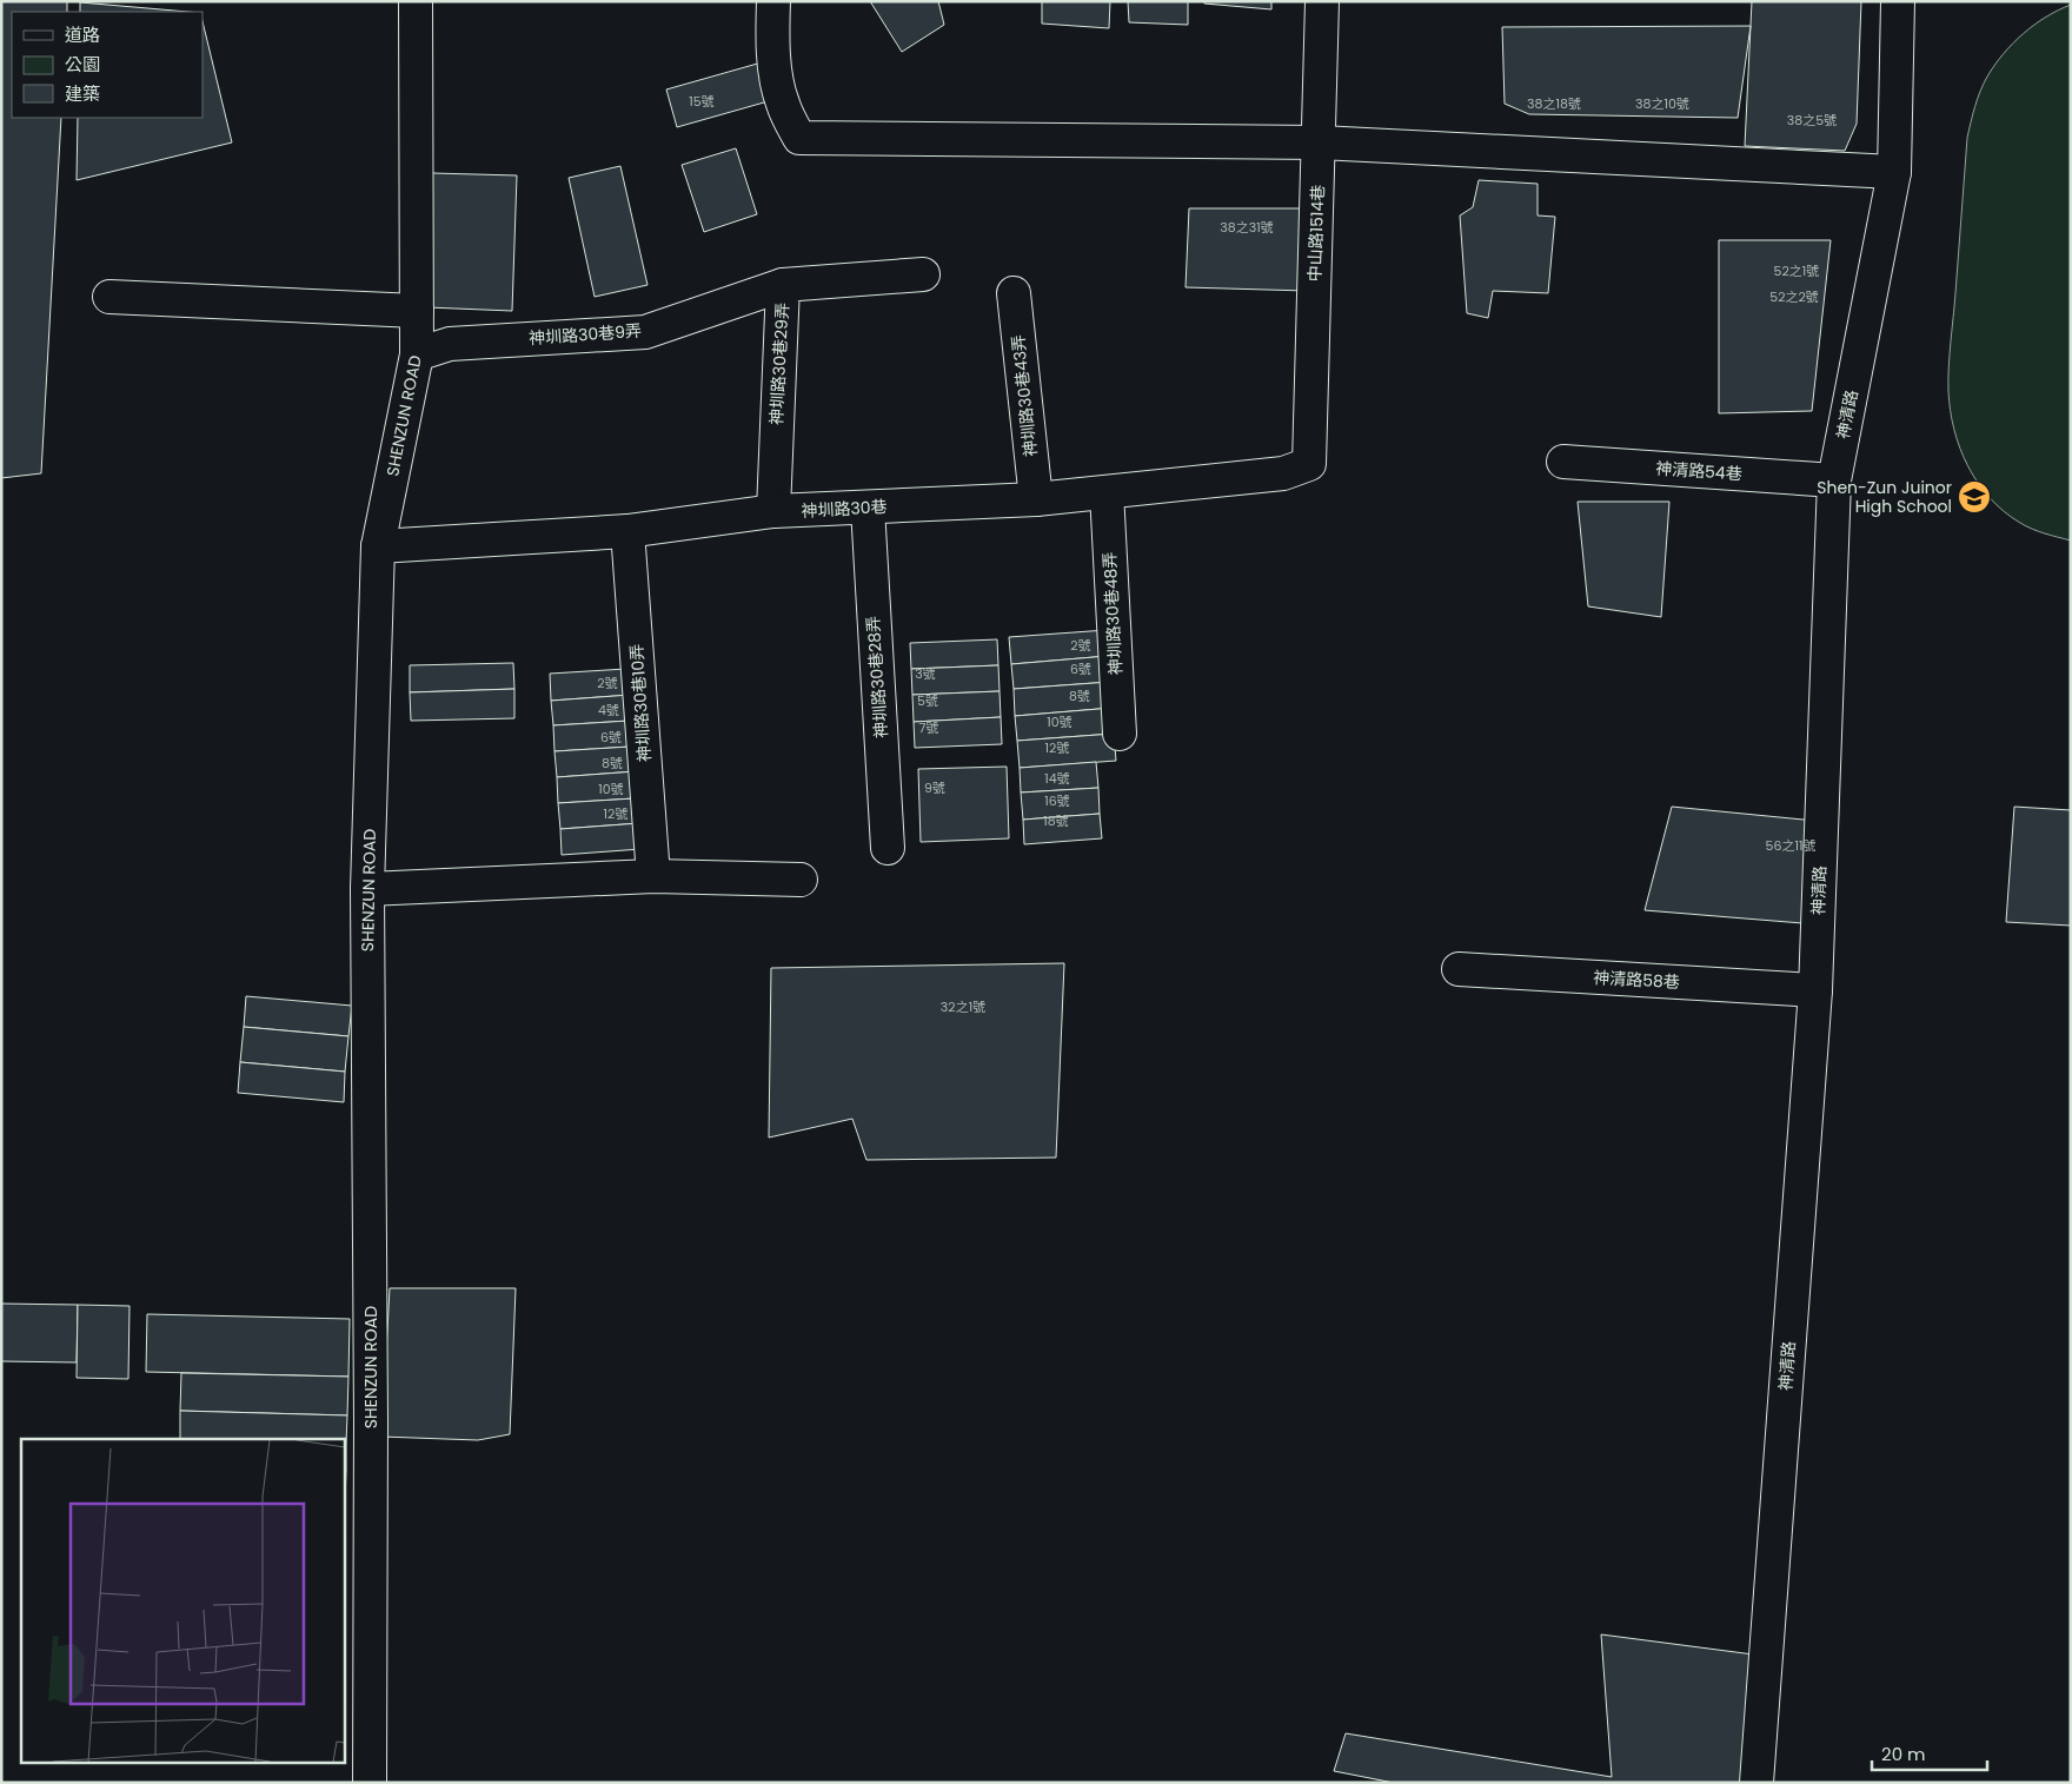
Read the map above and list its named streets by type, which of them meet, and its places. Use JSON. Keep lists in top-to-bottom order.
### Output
{
  "streets": {
    "street": [
      "中山路1514巷",
      "神圳路30巷9弄",
      "神圳路30巷29弄",
      "神圳路30巷43弄",
      "神清路",
      "SHENZUN ROAD",
      "神清路54巷",
      "神圳路30巷",
      "神圳路30巷48弄",
      "神圳路30巷28弄",
      "神圳路30巷10弄",
      "神清路58巷"
    ]
  },
  "crossings": [
    ["中山路1514巷", "神圳路30巷"],
    ["神圳路30巷9弄", "神圳路30巷29弄"],
    ["神圳路30巷9弄", "SHENZUN ROAD"],
    ["神圳路30巷29弄", "神圳路30巷"],
    ["神圳路30巷43弄", "神圳路30巷"],
    ["神清路", "神清路54巷"],
    ["神清路", "神清路58巷"],
    ["SHENZUN ROAD", "神圳路30巷"],
    ["神圳路30巷", "神圳路30巷48弄"],
    ["神圳路30巷", "神圳路30巷28弄"],
    ["神圳路30巷", "神圳路30巷10弄"]
  ],
  "places": {
    "school or university": ["Shen-Zun Juinor High School"]
  },
  "house_numbers": [
    "15號",
    "38之18號",
    "38之10號",
    "38之5號",
    "38之31號",
    "52之1號",
    "52之2號",
    "2號",
    "6號",
    "3號",
    "2號",
    "8號",
    "5號",
    "4號",
    "10號",
    "7號",
    "6號",
    "12號",
    "8號",
    "14號",
    "9號",
    "10號",
    "16號",
    "12號",
    "18號",
    "56之11號",
    "32之1號"
  ],
  "legend": ["道路", "公園", "建築"],
  "scale_bar": "20 m"
}
